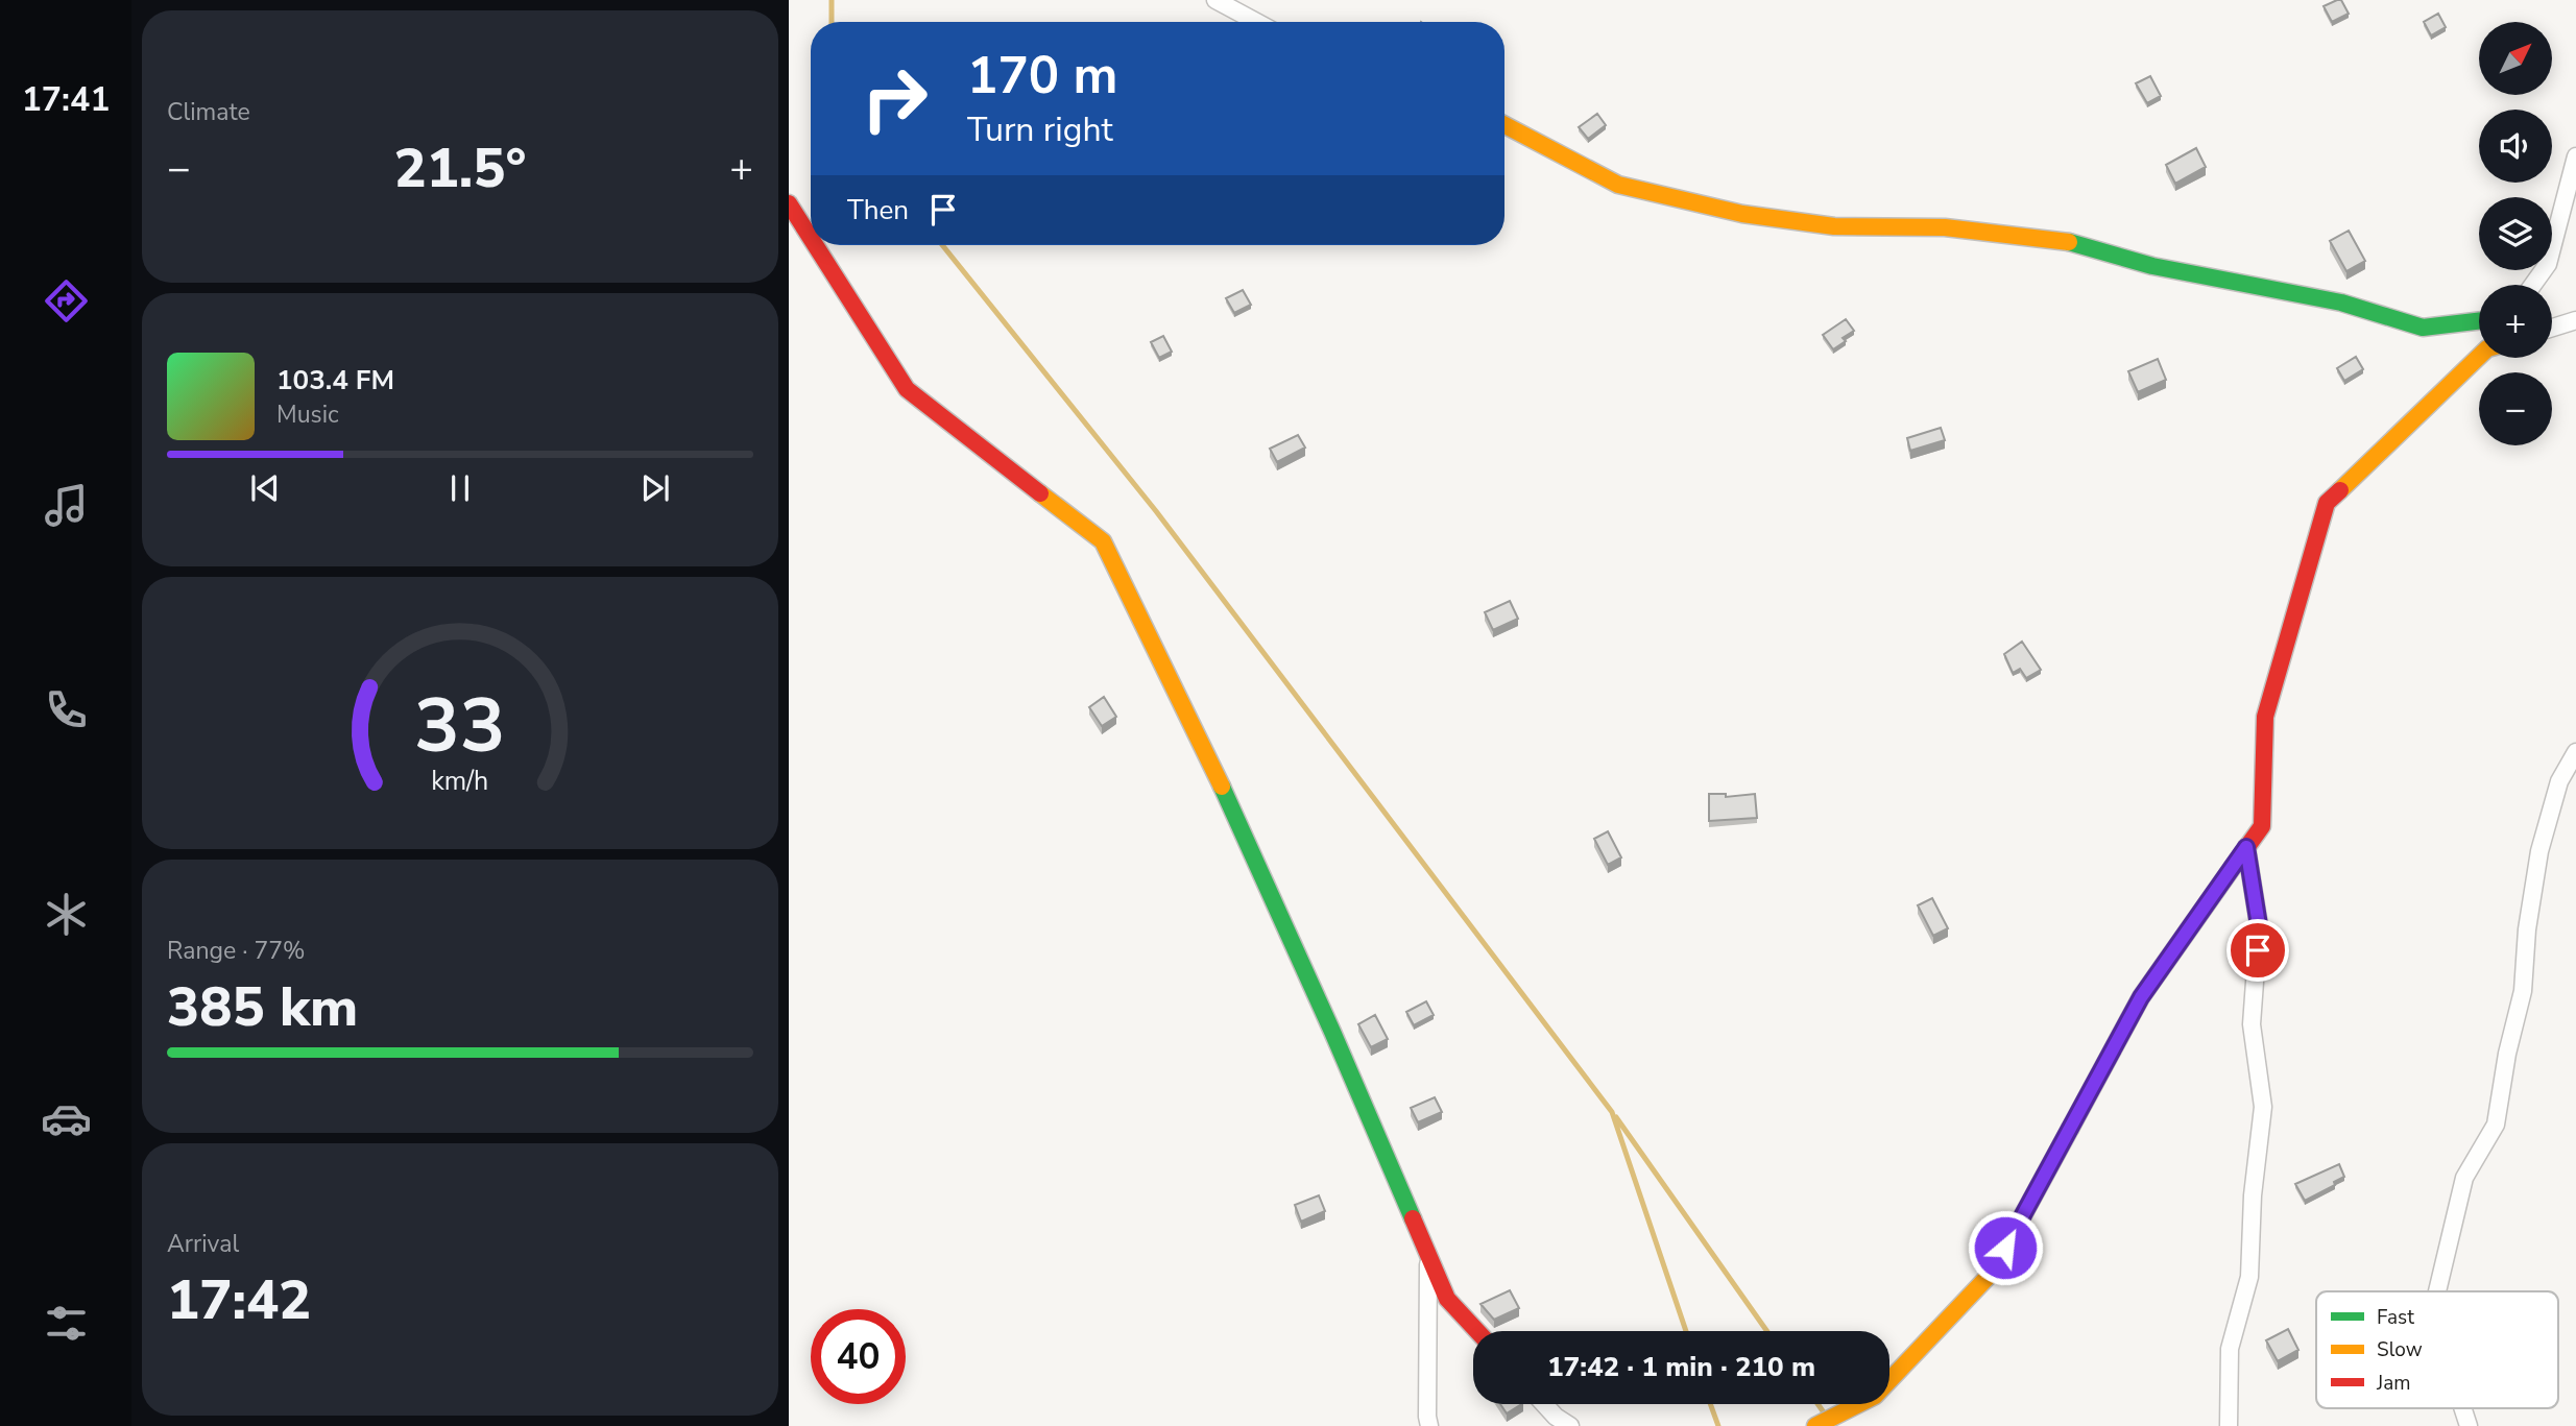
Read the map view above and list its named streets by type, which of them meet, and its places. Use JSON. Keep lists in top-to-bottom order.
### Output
{
  "legend": ["Fast", "Slow", "Jam"],
  "north": "top right",
  "page": {
    "tabs": "17:41",
    "tile": [
      "Climate",
      ["Range · 77%", "385 km"],
      ["Arrival", "17:42"]
    ],
    "map_buttons": ["+", "−"],
    "turn": ["170 m", "Turn right"],
    "heat": ["−", "21.5°", "+"],
    "then": "Then",
    "song": ["103.4 FM", "Music"],
    "limit": "40",
    "trip": "17:42 · 1 min · 210 m",
    "gauge": ["33", "km/h"]
  }
}
